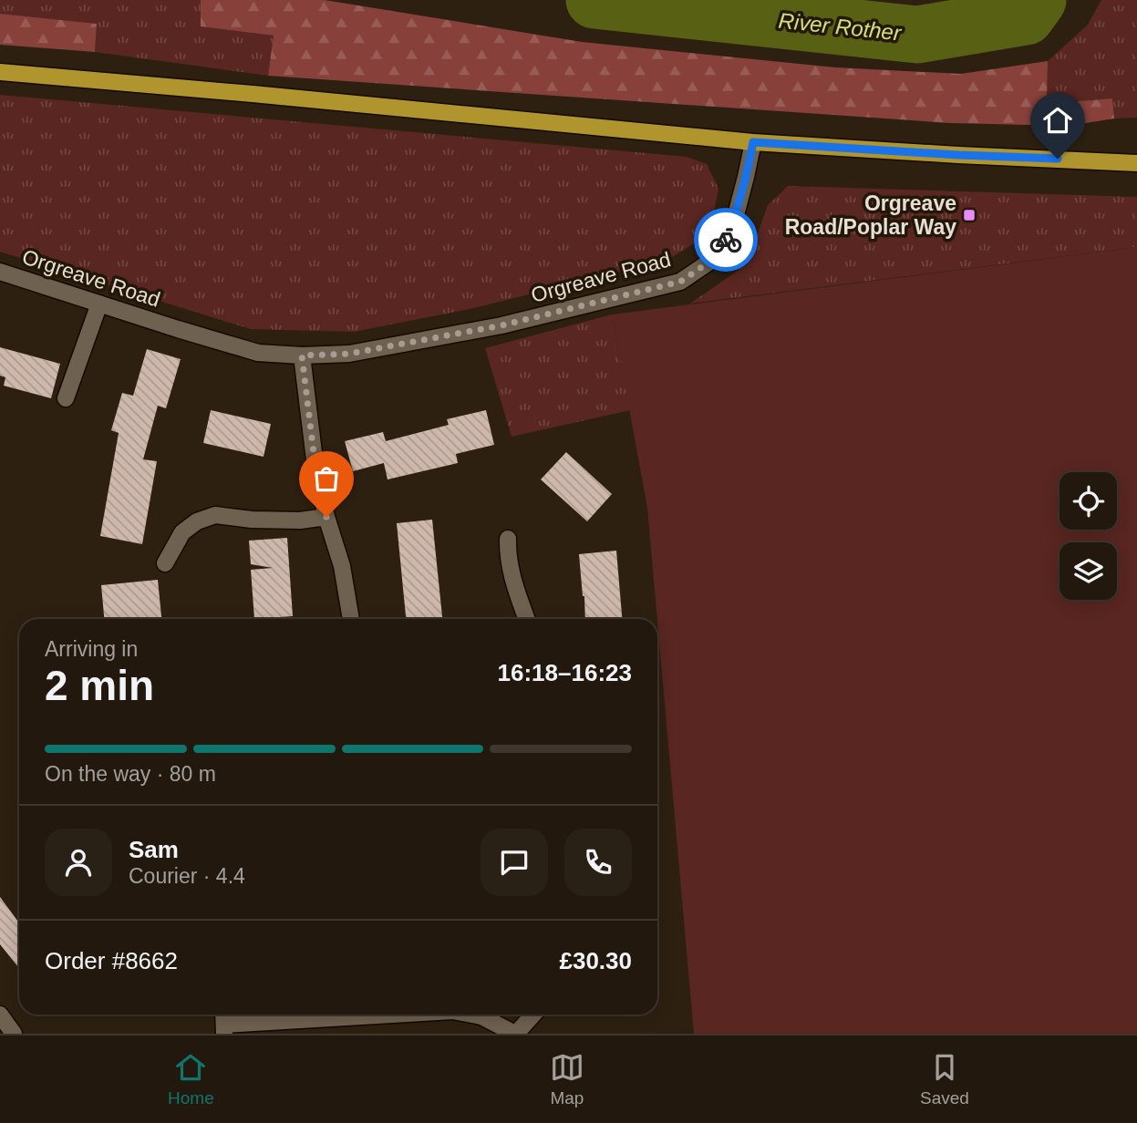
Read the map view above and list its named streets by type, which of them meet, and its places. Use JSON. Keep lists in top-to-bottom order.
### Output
{
  "streets": {
    "street": ["Orgreave Road"]
  },
  "water": ["River Rother"],
  "places": {
    "transit": ["Orgreave Road/Poplar Way"]
  },
  "page": {
    "heading": ["2 min", "Arriving in", "16:18–16:23"],
    "panel": [
      "Sam",
      "Courier · 4.4",
      "Order #8662",
      "£30.30"
    ],
    "bar": "On the way · 80 m",
    "tabs": ["Home", "Map", "Saved"]
  }
}
